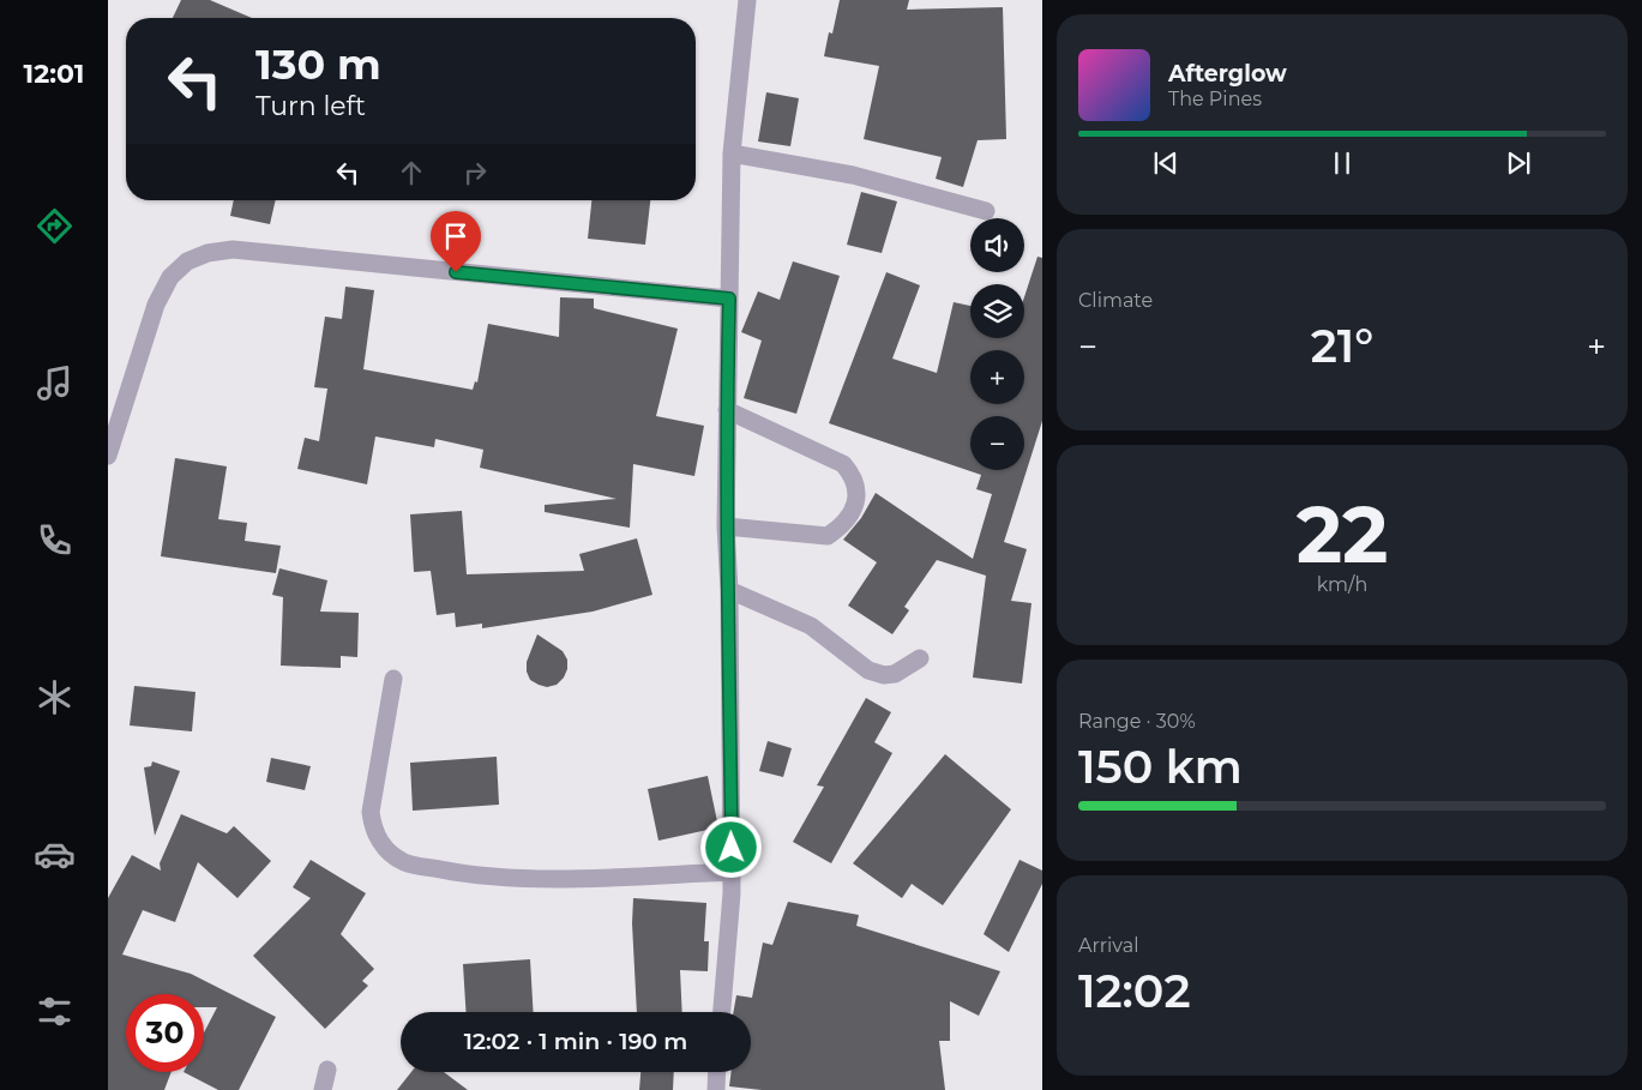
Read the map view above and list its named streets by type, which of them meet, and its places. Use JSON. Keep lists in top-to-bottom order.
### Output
{
  "page": {
    "tabs": "12:01",
    "turn": ["130 m", "Turn left"],
    "song": ["Afterglow", "The Pines"],
    "map_buttons": ["+", "−"],
    "tile": [
      "Climate",
      ["22", "km/h"],
      ["Range · 30%", "150 km"],
      ["Arrival", "12:02"]
    ],
    "heat": ["−", "21°", "+"],
    "limit": "30",
    "trip": "12:02 · 1 min · 190 m"
  }
}
